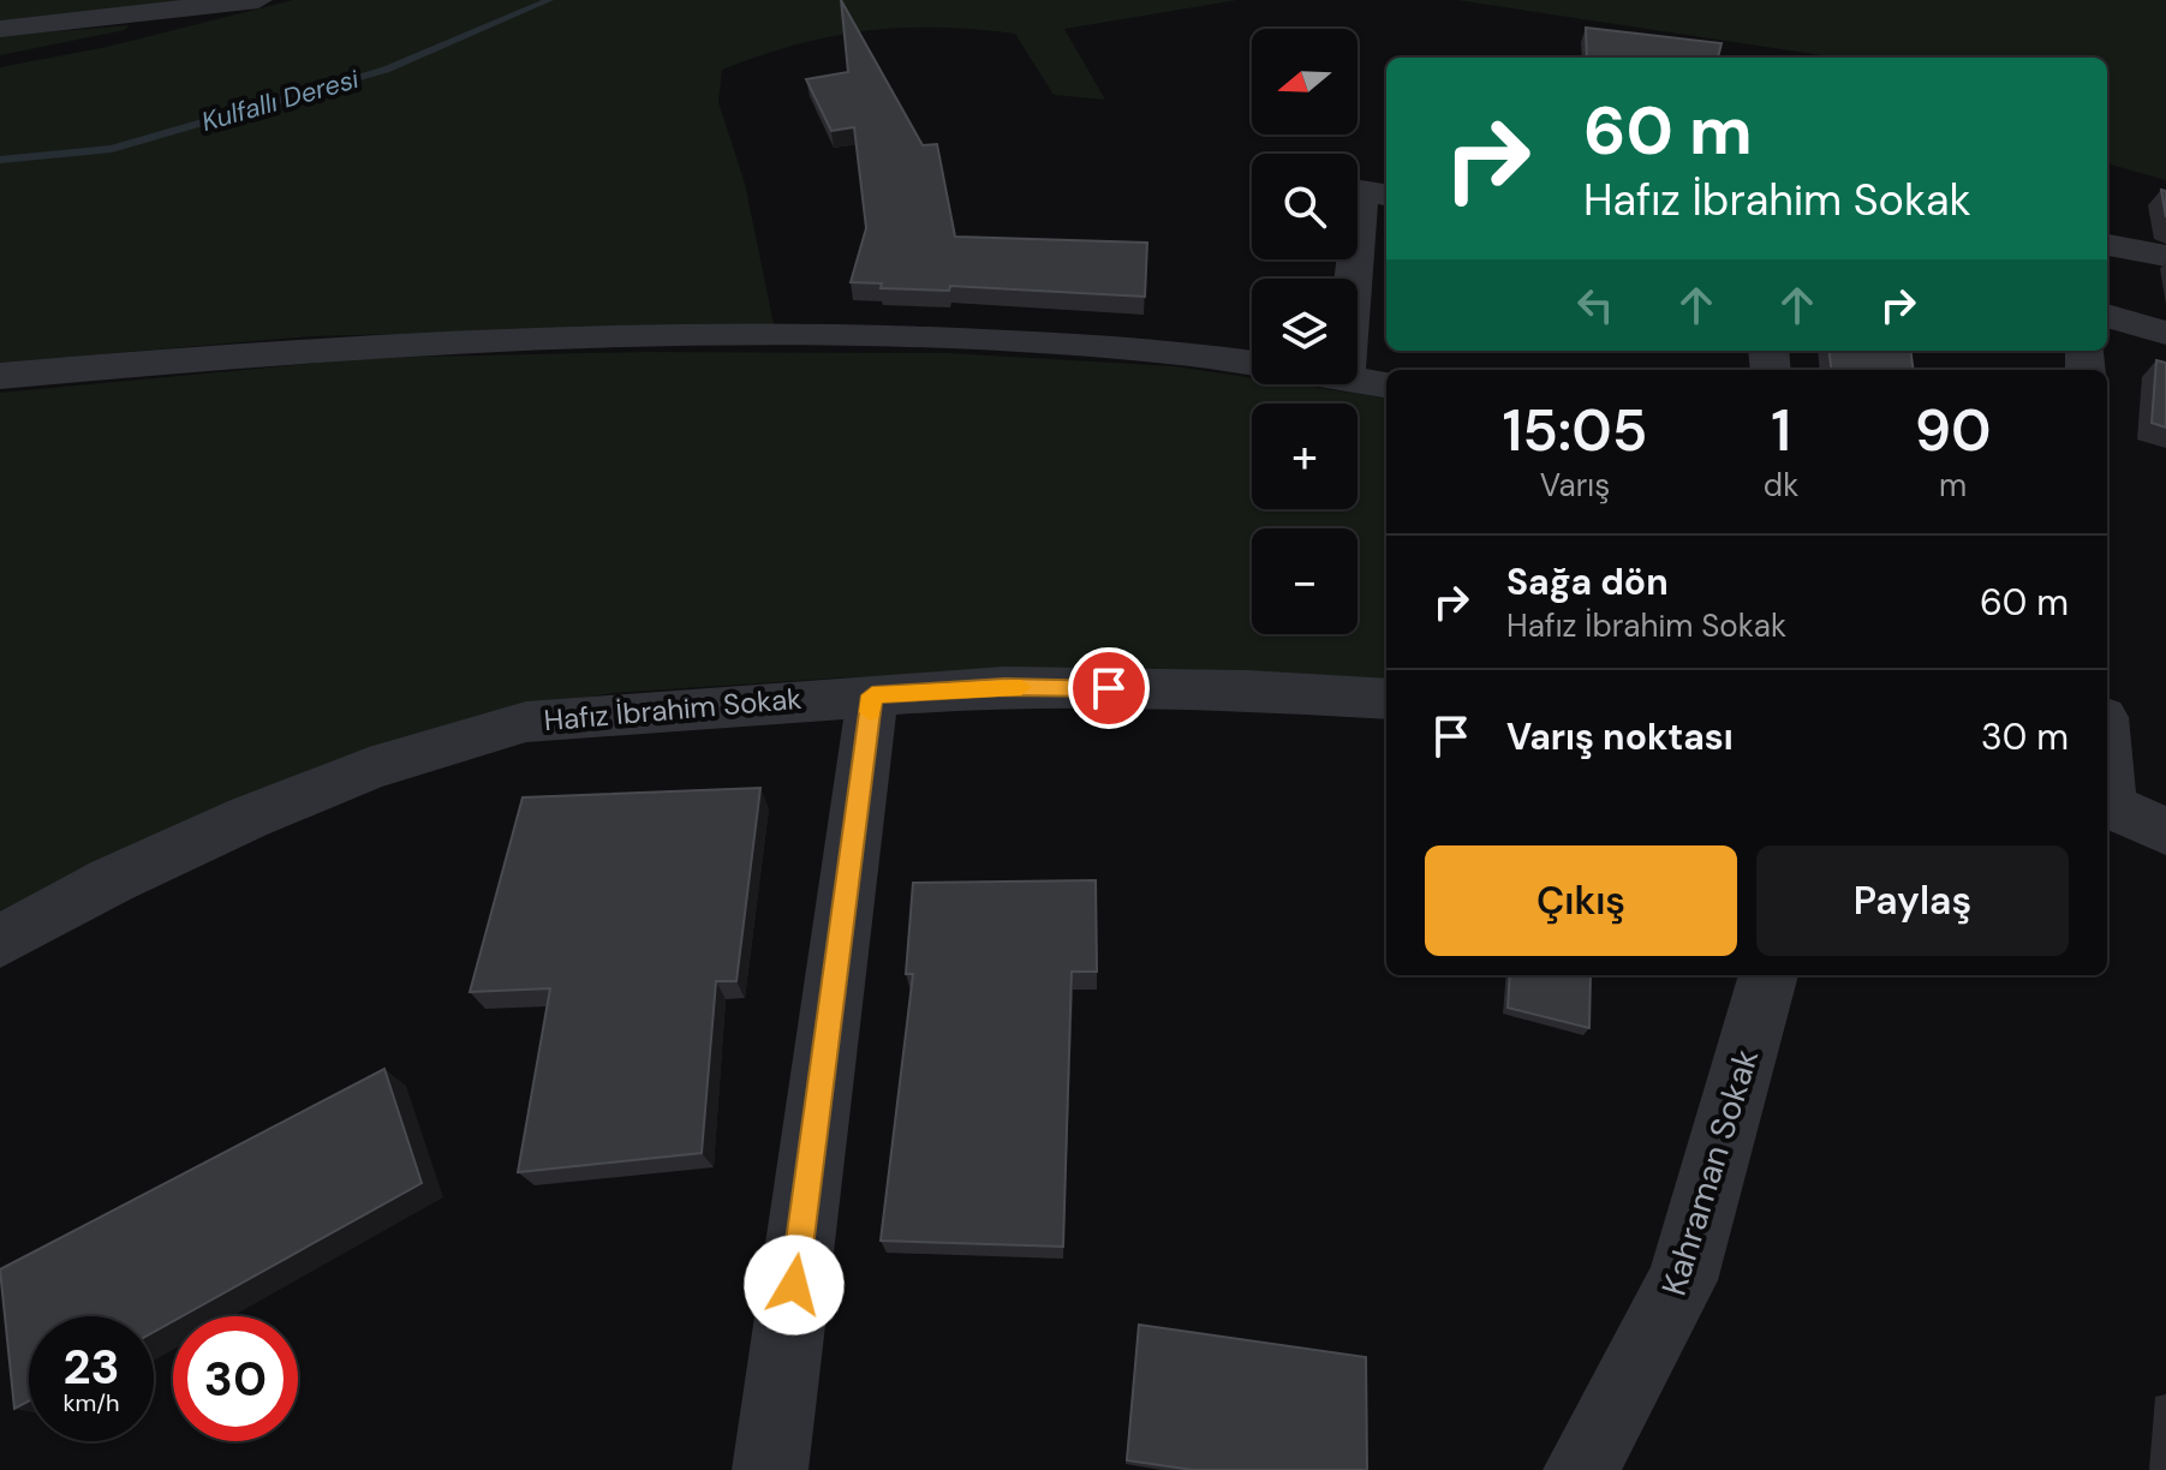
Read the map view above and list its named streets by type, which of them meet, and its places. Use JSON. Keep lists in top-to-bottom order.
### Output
{
  "streets": {
    "street": ["Hafız İbrahim Sokak", "Kahraman Sokak"]
  },
  "water": ["Kulfallı Deresi"],
  "north": "left",
  "page": {
    "map_buttons": ["+", "−"],
    "turn": ["60 m", "Hafız İbrahim Sokak"],
    "eta": [
      "15:05",
      "Varış",
      "1",
      "dk",
      "90",
      "m"
    ],
    "list": [
      {
        "name": "Sağa dön",
        "note": "Hafız İbrahim Sokak",
        "value": "60 m"
      },
      {
        "name": "Varış noktası",
        "value": "30 m"
      }
    ],
    "buttons": ["Çıkış", "Paylaş"],
    "speed": "23 km/h",
    "limit": "30"
  }
}
